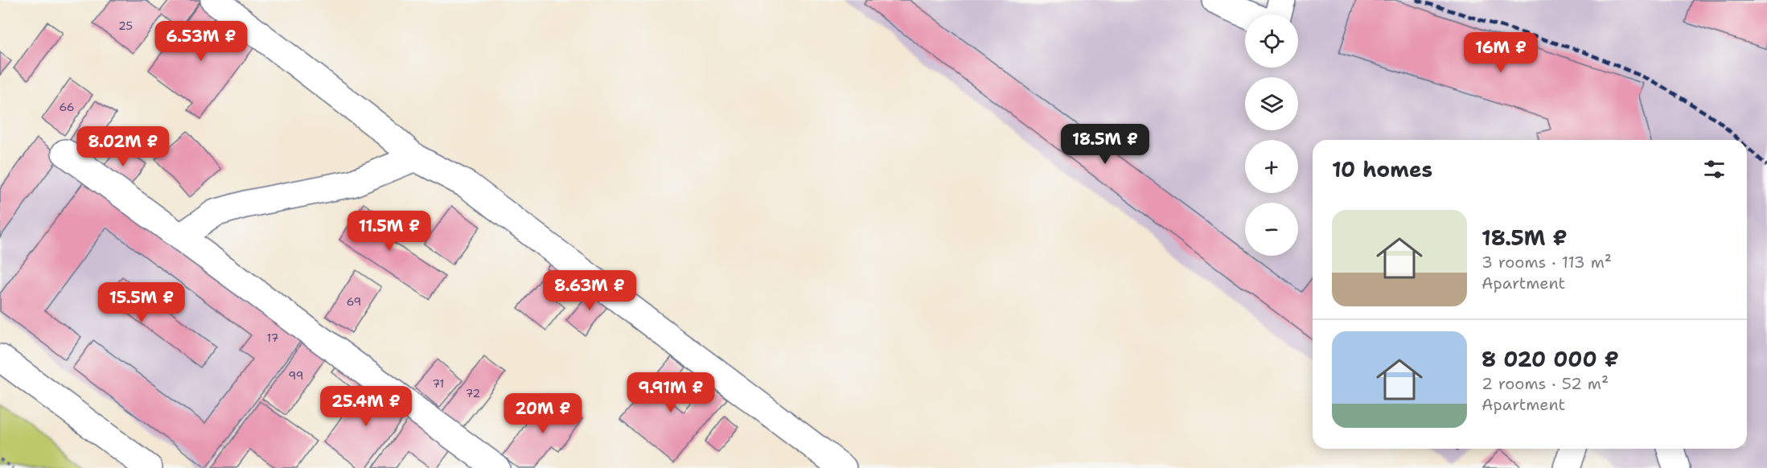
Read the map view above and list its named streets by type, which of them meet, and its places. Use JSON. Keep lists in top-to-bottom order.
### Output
{
  "house_numbers": [
    "25",
    "66",
    "69",
    "17",
    "99",
    "71",
    "72"
  ],
  "page": {
    "map_buttons": ["+", "−"],
    "price": [
      "6.53M ₽",
      "16M ₽",
      "18.5M ₽",
      "8.02M ₽",
      "11.5M ₽",
      "8.63M ₽",
      "15.5M ₽",
      "9.91M ₽",
      "25.4M ₽",
      "20M ₽"
    ],
    "heading": "10 homes",
    "list": [
      {
        "name": "18.5M ₽",
        "note": "3 rooms · 113 m² · Apartment"
      },
      {
        "name": "8 020 000 ₽",
        "note": "2 rooms · 52 m² · Apartment"
      }
    ]
  }
}
